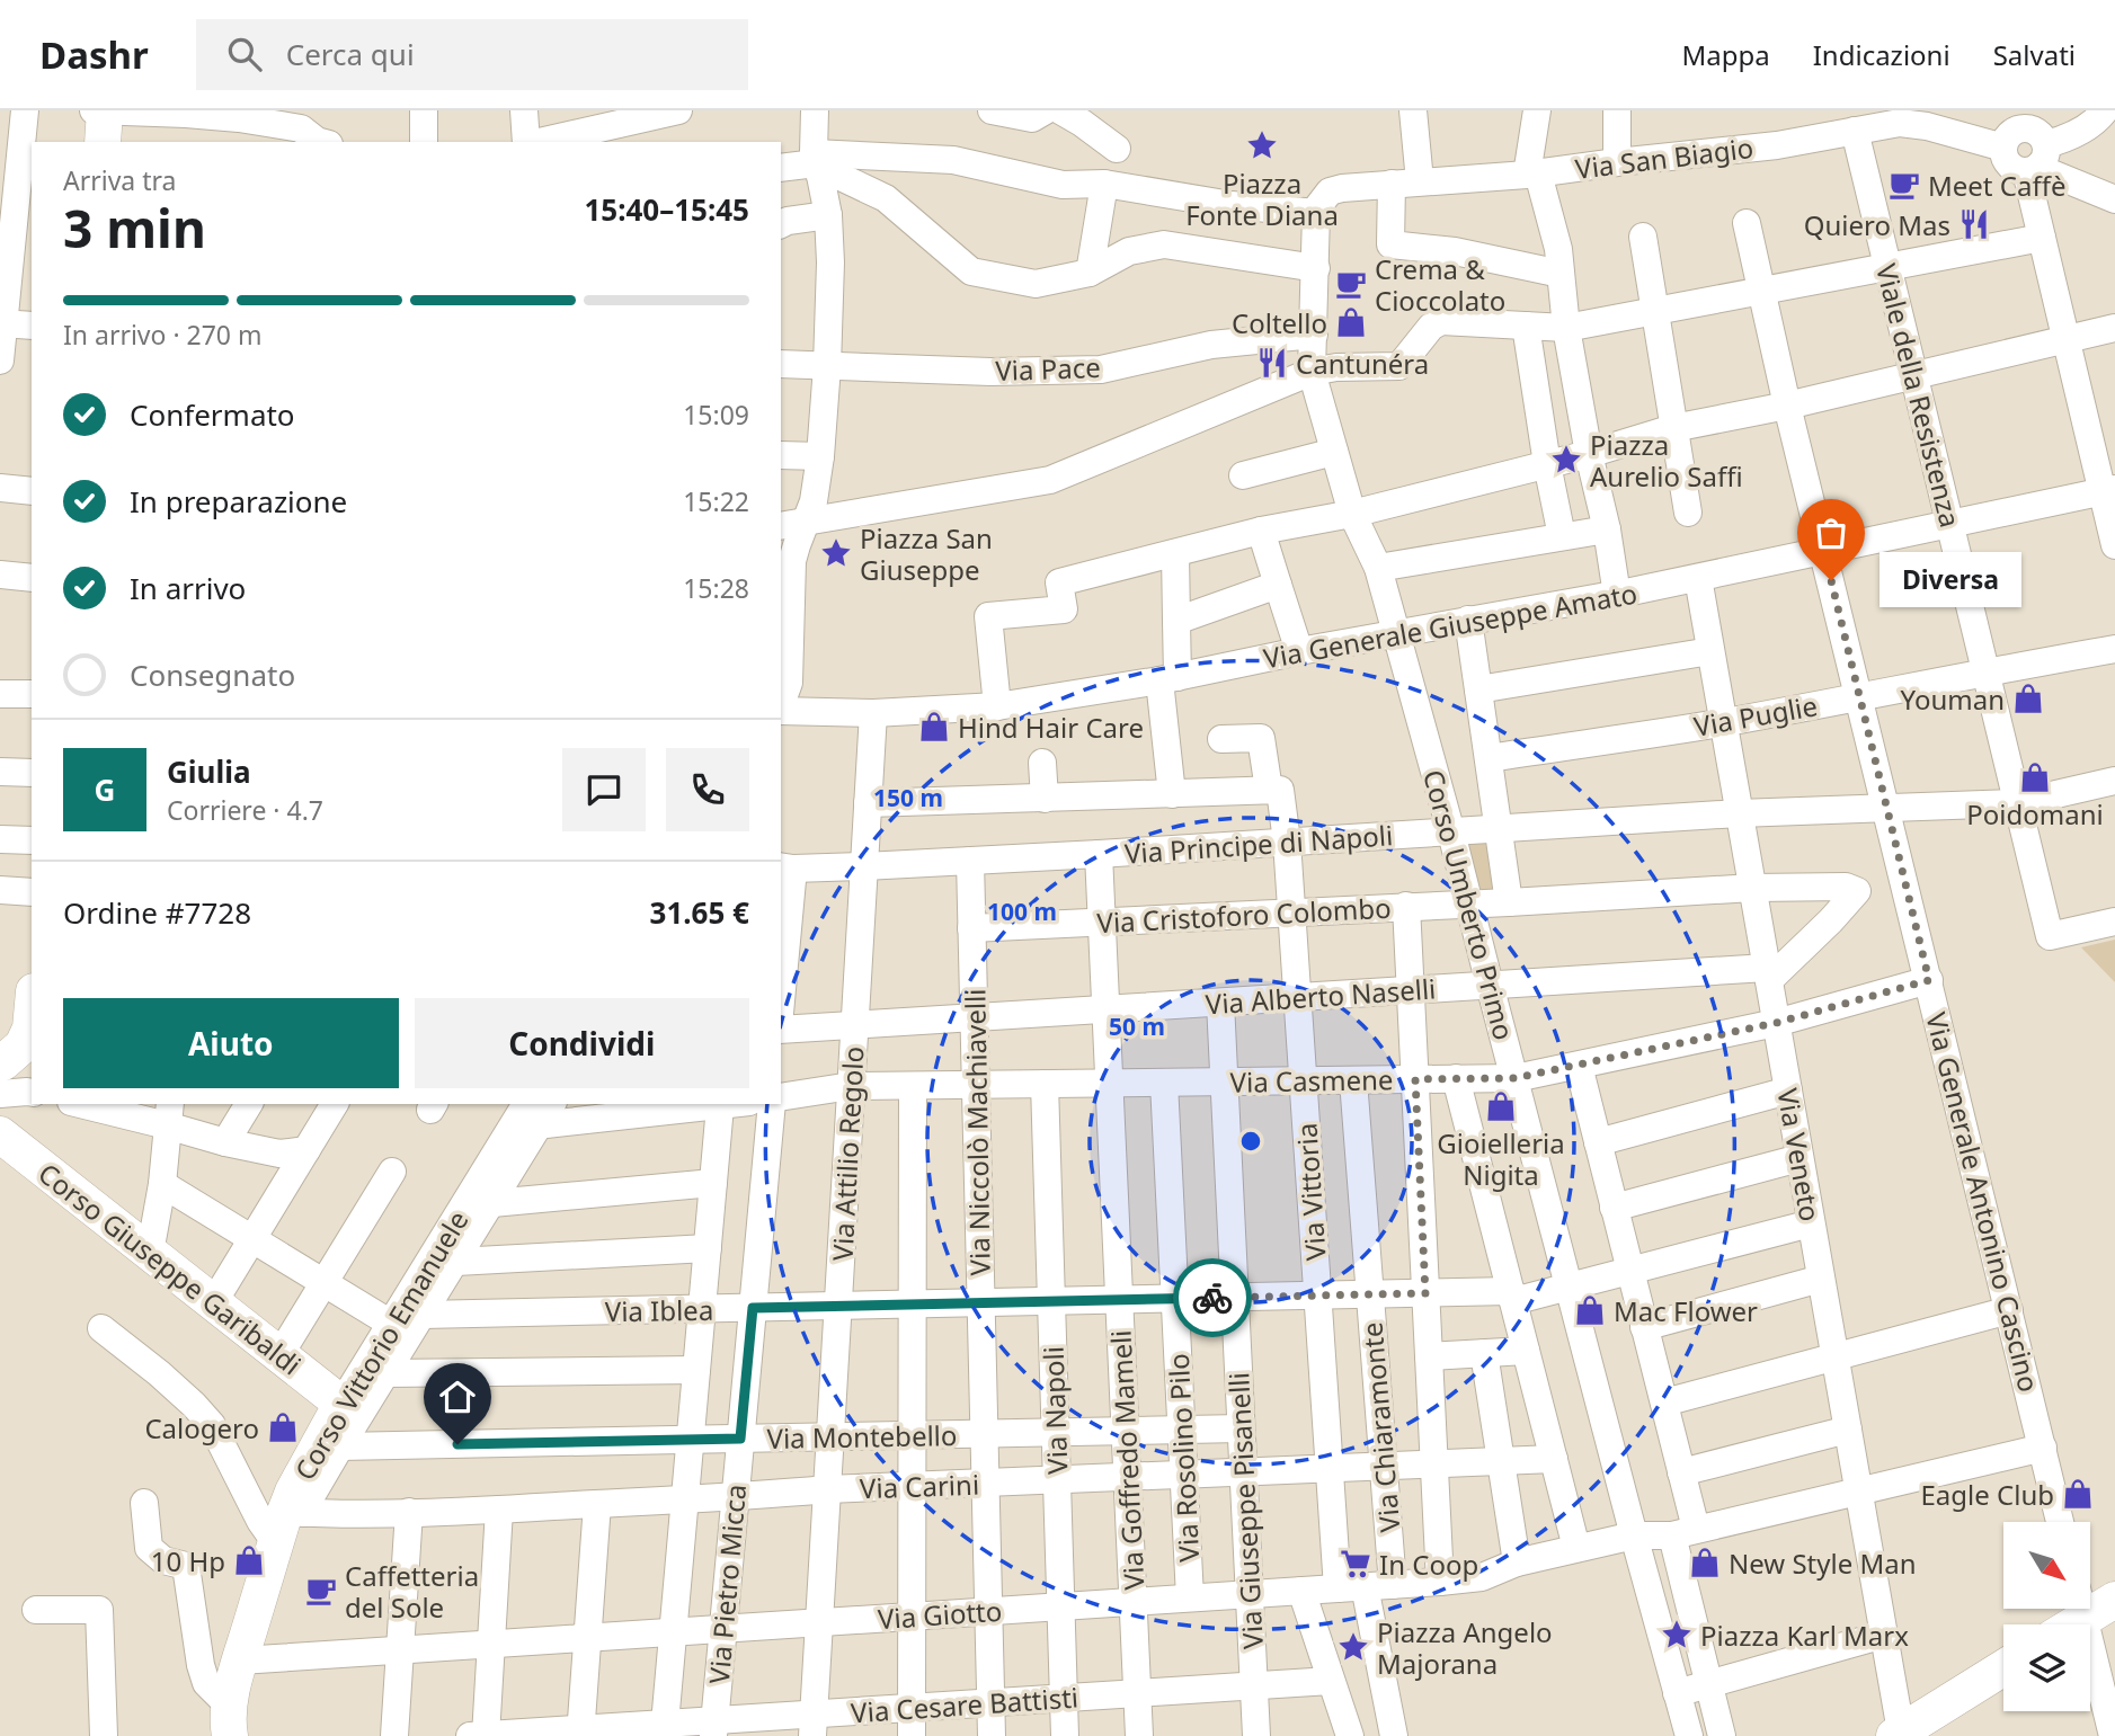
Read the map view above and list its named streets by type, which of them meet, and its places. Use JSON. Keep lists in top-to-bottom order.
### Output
{
  "streets": {
    "main road": ["Corso Giuseppe Garibaldi", "Corso Vittorio Emanuele"],
    "street": [
      "Via San Biagio",
      "Via Pace",
      "Viale della Resistenza",
      "Via Generale Giuseppe Amato",
      "Via Puglie",
      "Via Principe di Napoli",
      "Corso Umberto Primo",
      "Via Cristoforo Colombo",
      "Via Alberto Naselli",
      "Via Casmene",
      "Via Niccolò Machiavelli",
      "Via Attilio Regolo",
      "Via Veneto",
      "Via Vittoria",
      "Via Generale Antonino Cascino",
      "Via Iblea",
      "Via Napoli",
      "Via Chiaramonte",
      "Via Montebello",
      "Via Rosolino Pilo",
      "Via Goffredo Mameli",
      "Via Carini",
      "Via Giuseppe Pisanelli",
      "Via Pietro Micca",
      "Via Giotto",
      "Via Cesare Battisti"
    ]
  },
  "crossings": [
    ["Via San Biagio", "Viale della Resistenza"],
    ["Via San Biagio", "Corso Umberto Primo"],
    ["Via Pace", "Corso Umberto Primo"],
    ["Viale della Resistenza", "Via Generale Giuseppe Amato"],
    ["Viale della Resistenza", "Via Puglie"],
    ["Viale della Resistenza", "Via Principe di Napoli"],
    ["Via Generale Giuseppe Amato", "Corso Umberto Primo"],
    ["Via Generale Giuseppe Amato", "Via Attilio Regolo"],
    ["Via Generale Giuseppe Amato", "Via Veneto"],
    ["Via Generale Giuseppe Amato", "Via Generale Antonino Cascino"],
    ["Via Puglie", "Via Veneto"],
    ["Via Puglie", "Via Generale Antonino Cascino"],
    ["Via Principe di Napoli", "Corso Umberto Primo"],
    ["Via Principe di Napoli", "Via Niccolò Machiavelli"],
    ["Via Principe di Napoli", "Via Attilio Regolo"],
    ["Via Principe di Napoli", "Via Veneto"],
    ["Via Principe di Napoli", "Via Vittoria"],
    ["Via Principe di Napoli", "Via Generale Antonino Cascino"],
    ["Via Principe di Napoli", "Via Goffredo Mameli"],
    ["Corso Umberto Primo", "Via Cristoforo Colombo"],
    ["Corso Umberto Primo", "Via Alberto Naselli"],
    ["Corso Umberto Primo", "Via Casmene"],
    ["Corso Umberto Primo", "Via Iblea"],
    ["Corso Umberto Primo", "Via Giotto"],
    ["Via Cristoforo Colombo", "Via Alberto Naselli"],
    ["Via Cristoforo Colombo", "Via Niccolò Machiavelli"],
    ["Via Cristoforo Colombo", "Via Veneto"],
    ["Via Cristoforo Colombo", "Via Vittoria"],
    ["Via Cristoforo Colombo", "Via Goffredo Mameli"],
    ["Via Alberto Naselli", "Via Niccolò Machiavelli"],
    ["Via Alberto Naselli", "Via Attilio Regolo"],
    ["Via Alberto Naselli", "Via Veneto"],
    ["Via Alberto Naselli", "Via Vittoria"],
    ["Via Alberto Naselli", "Via Goffredo Mameli"],
    ["Via Alberto Naselli", "Via Giuseppe Pisanelli"],
    ["Via Casmene", "Via Niccolò Machiavelli"],
    ["Via Casmene", "Via Attilio Regolo"],
    ["Via Casmene", "Via Veneto"],
    ["Via Casmene", "Via Vittoria"],
    ["Via Casmene", "Via Generale Antonino Cascino"],
    ["Via Casmene", "Via Napoli"],
    ["Via Casmene", "Via Chiaramonte"],
    ["Via Casmene", "Via Rosolino Pilo"],
    ["Via Casmene", "Via Goffredo Mameli"],
    ["Via Casmene", "Via Giuseppe Pisanelli"],
    ["Via Niccolò Machiavelli", "Via Iblea"],
    ["Via Niccolò Machiavelli", "Via Montebello"],
    ["Via Niccolò Machiavelli", "Via Carini"],
    ["Via Niccolò Machiavelli", "Via Giotto"],
    ["Via Niccolò Machiavelli", "Via Cesare Battisti"],
    ["Via Attilio Regolo", "Via Iblea"],
    ["Via Attilio Regolo", "Via Montebello"],
    ["Via Attilio Regolo", "Via Carini"],
    ["Via Attilio Regolo", "Via Giotto"],
    ["Via Attilio Regolo", "Via Cesare Battisti"],
    ["Via Veneto", "Via Iblea"],
    ["Via Veneto", "Via Giotto"],
    ["Via Vittoria", "Via Iblea"],
    ["Via Vittoria", "Via Carini"],
    ["Via Vittoria", "Via Giotto"],
    ["Via Generale Antonino Cascino", "Via Giotto"],
    ["Corso Giuseppe Garibaldi", "Corso Vittorio Emanuele"],
    ["Via Iblea", "Via Napoli"],
    ["Via Iblea", "Via Chiaramonte"],
    ["Via Iblea", "Via Rosolino Pilo"],
    ["Via Iblea", "Via Goffredo Mameli"],
    ["Via Iblea", "Via Giuseppe Pisanelli"],
    ["Via Iblea", "Via Pietro Micca"],
    ["Corso Vittorio Emanuele", "Via Carini"],
    ["Corso Vittorio Emanuele", "Via Giotto"],
    ["Via Napoli", "Via Montebello"],
    ["Via Napoli", "Via Carini"],
    ["Via Napoli", "Via Giotto"],
    ["Via Napoli", "Via Cesare Battisti"],
    ["Via Chiaramonte", "Via Carini"],
    ["Via Chiaramonte", "Via Giotto"],
    ["Via Montebello", "Via Rosolino Pilo"],
    ["Via Montebello", "Via Goffredo Mameli"],
    ["Via Montebello", "Via Giuseppe Pisanelli"],
    ["Via Montebello", "Via Pietro Micca"],
    ["Via Rosolino Pilo", "Via Carini"],
    ["Via Rosolino Pilo", "Via Giotto"],
    ["Via Goffredo Mameli", "Via Carini"],
    ["Via Goffredo Mameli", "Via Giotto"],
    ["Via Goffredo Mameli", "Via Cesare Battisti"],
    ["Via Carini", "Via Giuseppe Pisanelli"],
    ["Via Carini", "Via Pietro Micca"],
    ["Via Giuseppe Pisanelli", "Via Giotto"],
    ["Via Giuseppe Pisanelli", "Via Cesare Battisti"],
    ["Via Pietro Micca", "Via Giotto"],
    ["Via Pietro Micca", "Via Cesare Battisti"]
  ],
  "places": {
    "place": [
      "Piazza Fonte Diana",
      "Piazza Aurelio Saffi",
      "Piazza San Giuseppe",
      "Piazza Karl Marx",
      "Piazza Angelo Majorana"
    ],
    "cafe": ["Meet Caffè", "Crema & Cioccolato", "Caffetteria del Sole"],
    "restaurant": ["Quiero Mas", "Cantunéra"],
    "shop": [
      "Coltello",
      "Youman",
      "Hind Hair Care",
      "Poidomani",
      "Gioielleria Nigita",
      "Mac Flower",
      "Calogero",
      "Eagle Club",
      "10 Hp",
      "New Style Man"
    ],
    "other": ["Diversa"],
    "supermarket": ["In Coop"]
  },
  "north": "bottom right",
  "page": {
    "header": "Dashr",
    "search": "Cerca qui",
    "nav": ["Mappa", "Indicazioni", "Salvati"],
    "heading": ["3 min", "Arriva tra", "15:40–15:45"],
    "panel": [
      "Giulia",
      "Corriere · 4.7",
      "Ordine #7728",
      "31.65 €"
    ],
    "bar": "In arrivo · 270 m",
    "list": [
      ["Confermato", "15:09"],
      ["In preparazione", "15:22"],
      ["In arrivo", "15:28"],
      "Consegnato"
    ],
    "bubble": "Diversa",
    "round": "G",
    "buttons": ["Aiuto", "Condividi"]
  },
  "rings": ["150 m", "100 m", "50 m"]
}
